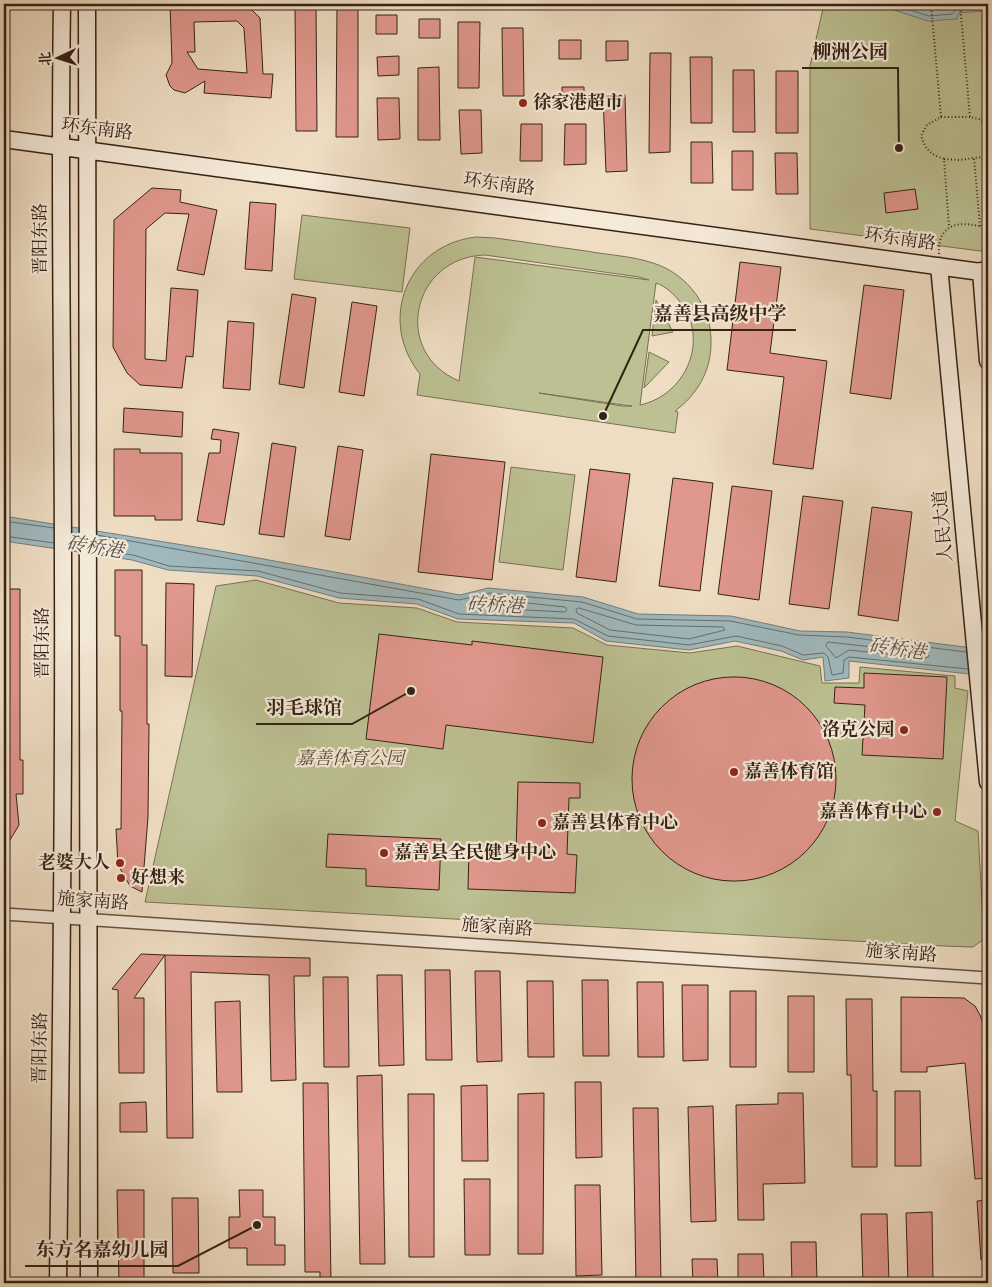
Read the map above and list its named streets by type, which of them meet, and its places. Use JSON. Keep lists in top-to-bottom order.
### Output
{
  "streets": {
    "main road": ["环东南路", "晋阳东路", "人民大道"],
    "street": ["施家南路"]
  },
  "crossings": [
    ["环东南路", "晋阳东路"],
    ["环东南路", "人民大道"],
    ["晋阳东路", "施家南路"]
  ],
  "water": ["砖桥港"],
  "parks": ["嘉善体育公园"],
  "places": [
    "徐家港超市",
    "柳洲公园",
    "嘉善县高级中学",
    "羽毛球馆",
    "洛克公园",
    "嘉善体育馆",
    "嘉善体育中心",
    "嘉善县体育中心",
    "嘉善县全民健身中心",
    "老婆大人",
    "好想来",
    "东方名嘉幼儿园"
  ],
  "north": "left"
}
